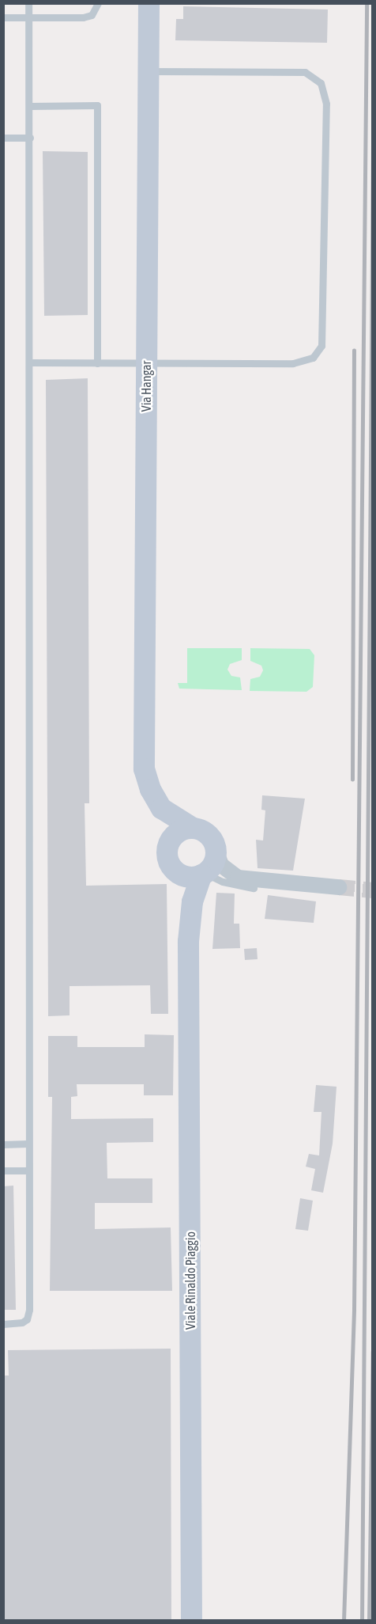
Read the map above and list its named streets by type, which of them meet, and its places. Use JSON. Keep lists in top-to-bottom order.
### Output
{
  "streets": {
    "street": ["Via Hangar", "Viale Rinaldo Piaggio"]
  },
  "crossings": [
    ["Via Hangar", "Viale Rinaldo Piaggio"]
  ]
}
